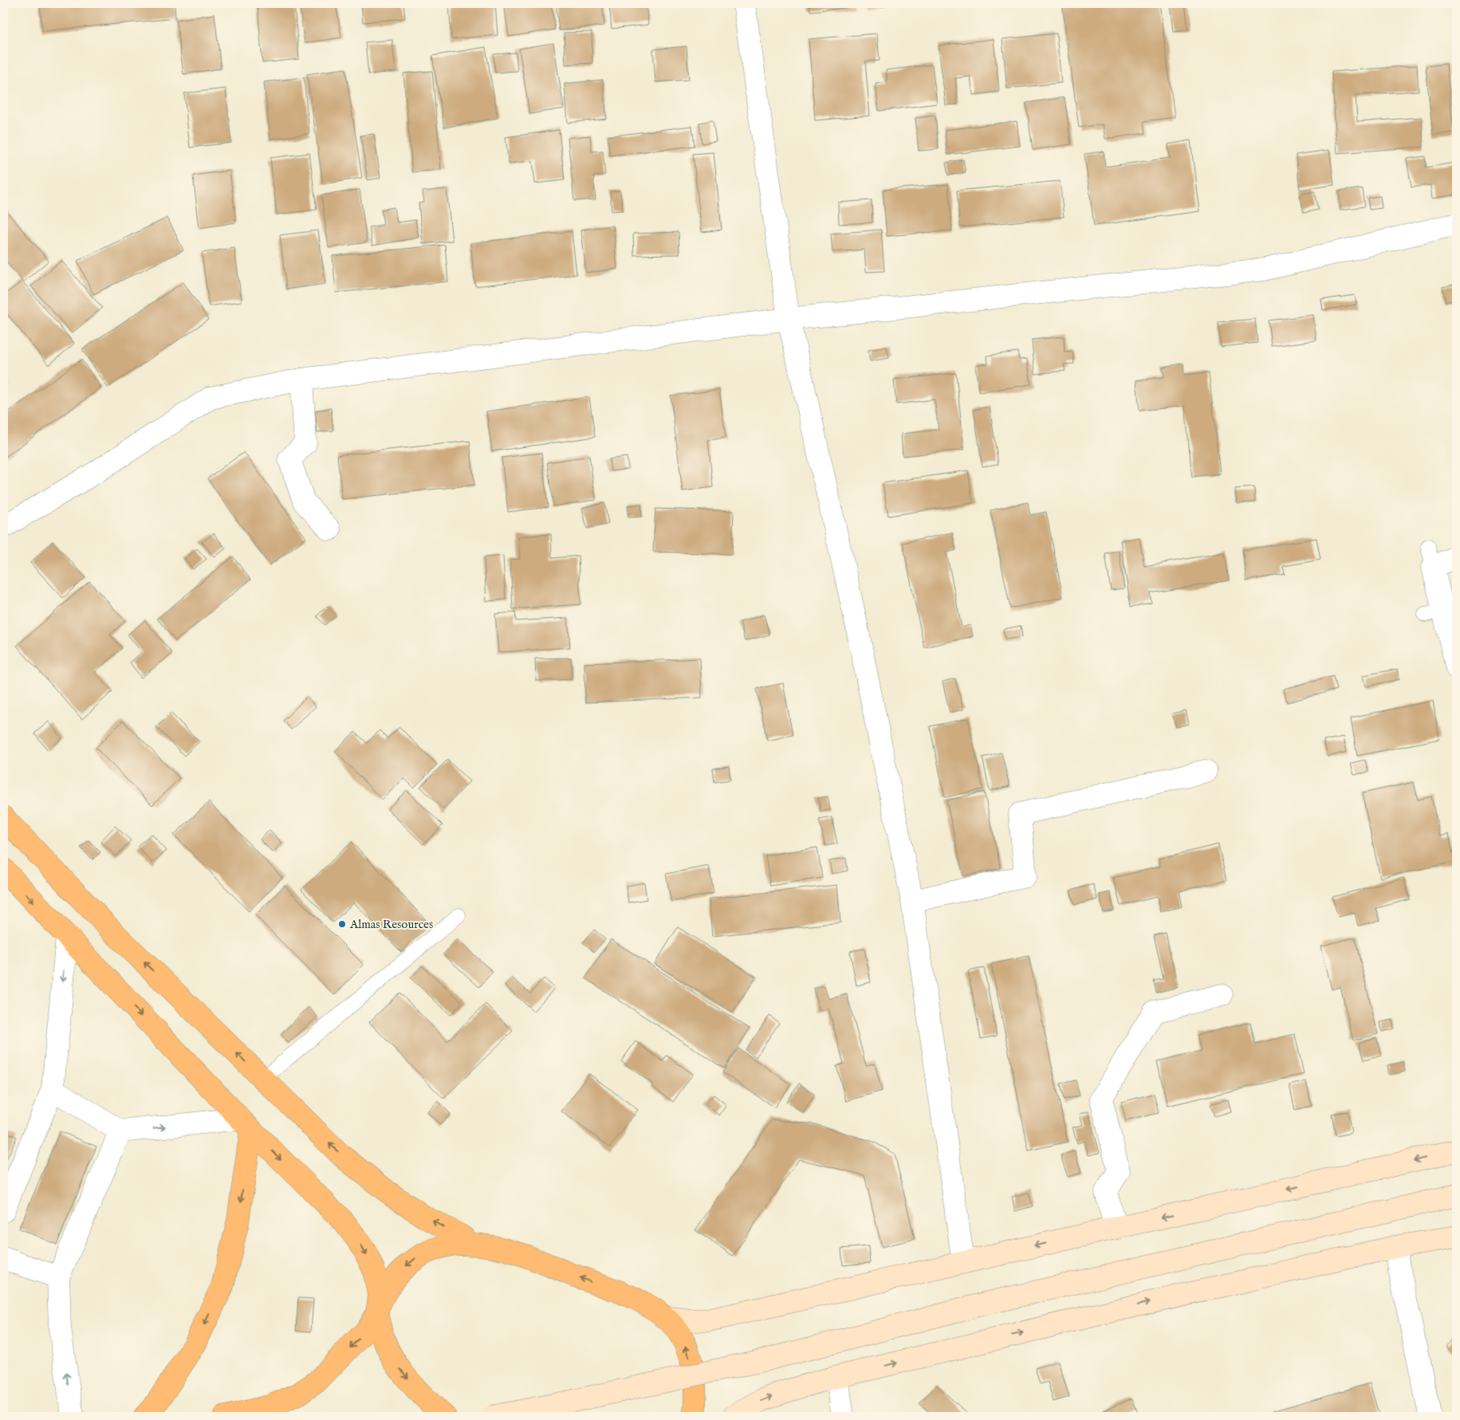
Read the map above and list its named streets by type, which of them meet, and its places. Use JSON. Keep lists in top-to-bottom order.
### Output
{
  "places": ["Almas Resources"]
}
